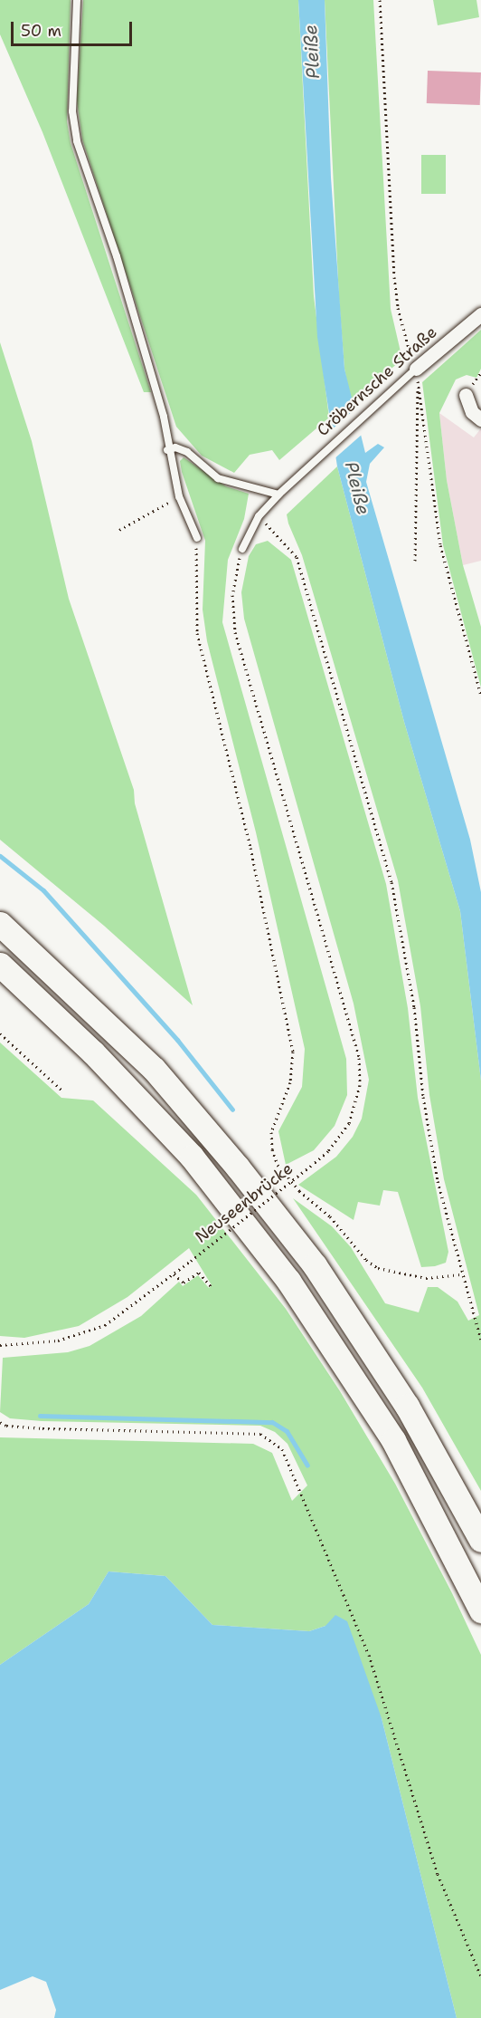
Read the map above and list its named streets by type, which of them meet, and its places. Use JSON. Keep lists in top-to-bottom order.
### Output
{
  "streets": {
    "street": ["Cröbernsche Straße"],
    "path": ["Neuseenbrücke"]
  },
  "crossings": [
    ["Cröbernsche Straße", "Neuseenbrücke"]
  ],
  "water": ["Pleiße"],
  "scale_bar": "50 m"
}
